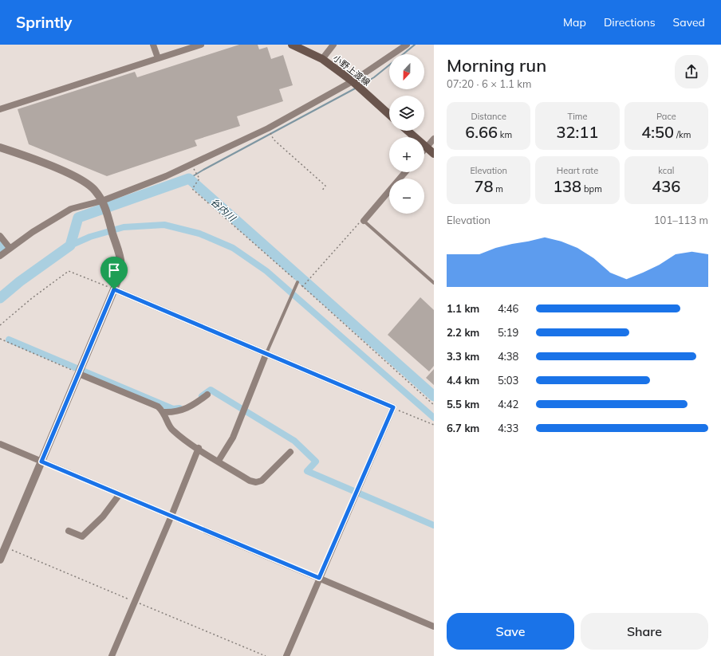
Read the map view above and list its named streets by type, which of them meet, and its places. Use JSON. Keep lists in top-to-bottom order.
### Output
{
  "streets": {
    "main road": ["小野上渡線"]
  },
  "water": ["谷内川"],
  "north": "bottom",
  "page": {
    "header": "Sprintly",
    "nav": ["Map", "Directions", "Saved"],
    "heading": ["Morning run", "07:20 · 6 × 1.1 km"],
    "map_buttons": ["+", "−"],
    "stats": [
      ["Distance", "6.66 km"],
      ["Time", "32:11"],
      ["Pace", "4:50 /km"],
      ["Elevation", "78 m"],
      ["Heart rate", "138 bpm"],
      ["kcal", "436"]
    ],
    "chart": ["Elevation", "101–113 m"],
    "list": [
      {
        "name": "1.1 km",
        "note": "4:46"
      },
      {
        "name": "2.2 km",
        "note": "5:19"
      },
      {
        "name": "3.3 km",
        "note": "4:38"
      },
      {
        "name": "4.4 km",
        "note": "5:03"
      },
      {
        "name": "5.5 km",
        "note": "4:42"
      },
      {
        "name": "6.7 km",
        "note": "4:33"
      }
    ],
    "buttons": ["Save", "Share"]
  }
}
